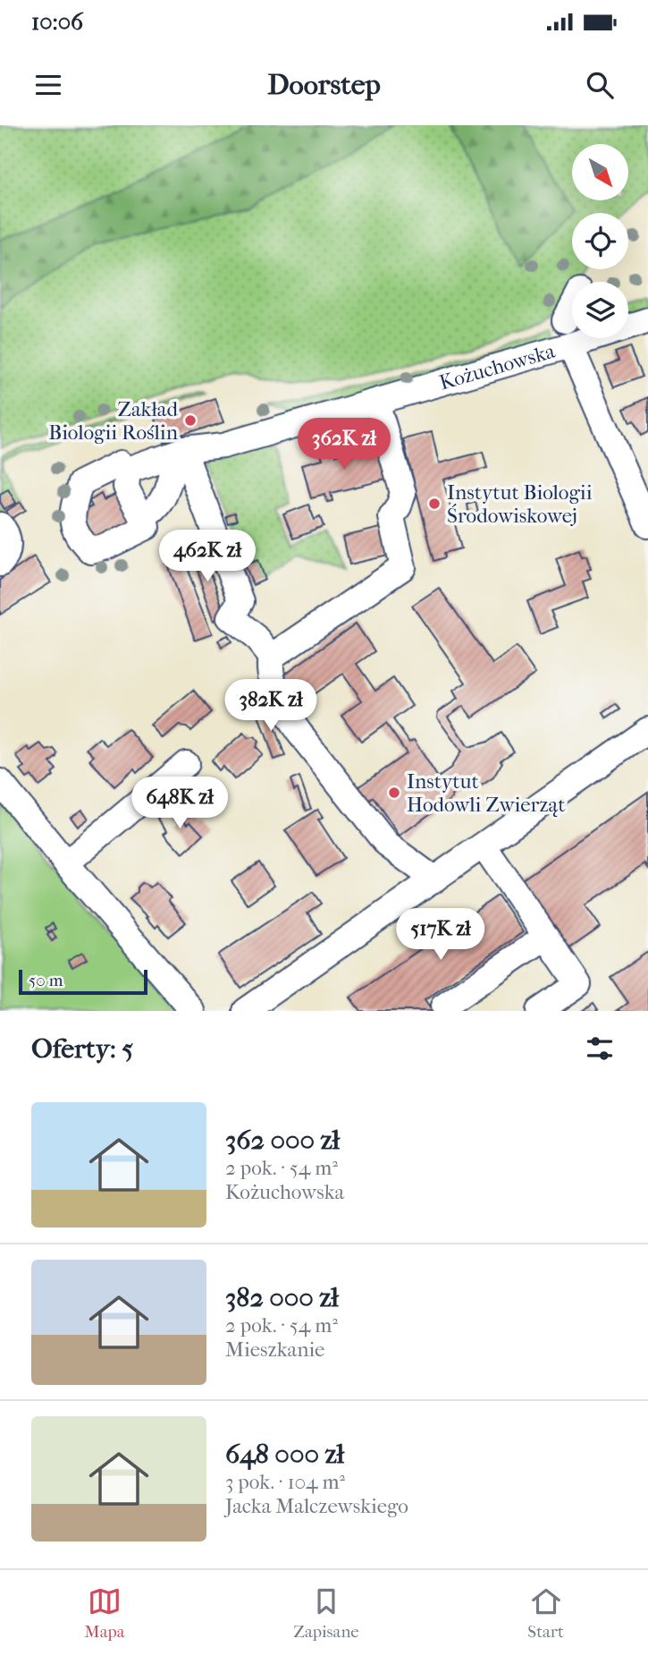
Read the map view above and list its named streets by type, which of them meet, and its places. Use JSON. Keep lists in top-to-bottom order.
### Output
{
  "streets": {
    "street": ["Kożuchowska"]
  },
  "places": ["Zakład Biologii Roślin", "Instytut Biologii Środowiskowej", "Instytut Hodowli Zwierząt"],
  "scale_bar": "50 m",
  "north": "bottom right",
  "page": {
    "status": "10:06",
    "header": "Doorstep",
    "price": [
      "362K zł",
      "462K zł",
      "382K zł",
      "648K zł",
      "517K zł"
    ],
    "scale": "50 m",
    "heading": "Oferty: 5",
    "list": [
      {
        "name": "362 000 zł",
        "note": "2 pok. · 54 m² · Kożuchowska"
      },
      {
        "name": "382 000 zł",
        "note": "2 pok. · 54 m² · Mieszkanie"
      },
      {
        "name": "648 000 zł",
        "note": "3 pok. · 104 m² · Jacka Malczewskiego"
      }
    ],
    "tabs": ["Mapa", "Zapisane", "Start"]
  }
}
